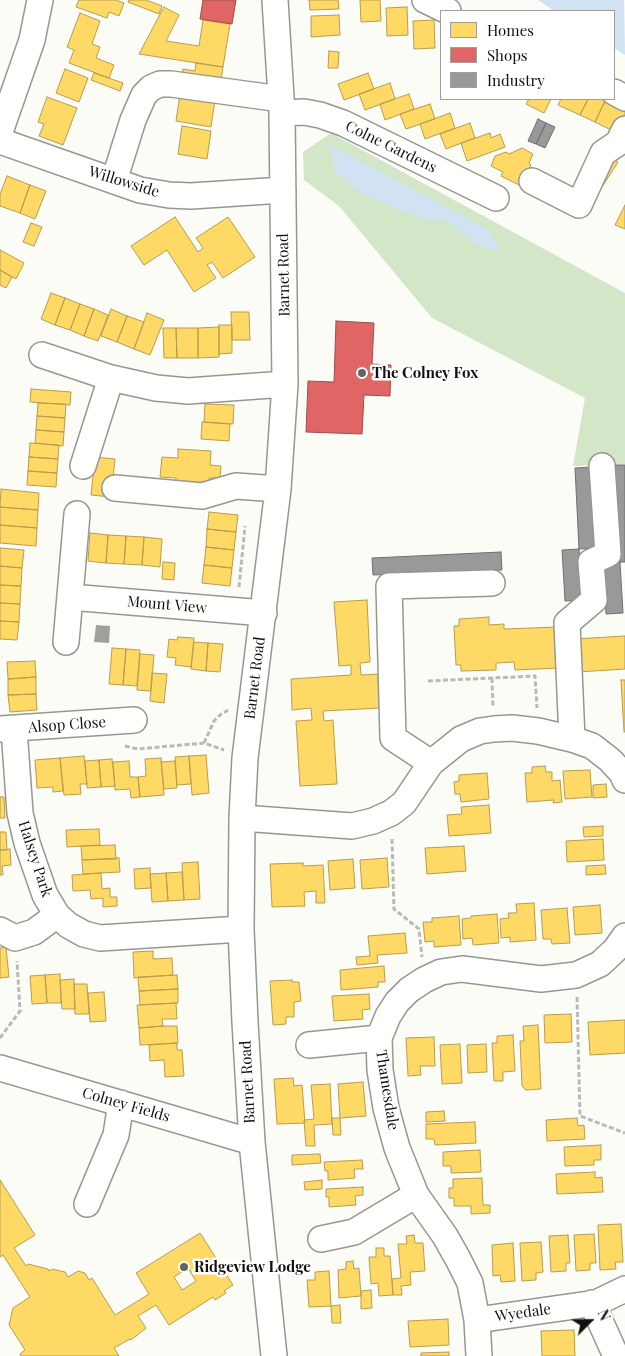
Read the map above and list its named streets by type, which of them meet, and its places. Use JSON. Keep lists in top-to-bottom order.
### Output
{
  "streets": {
    "street": [
      "Colne Gardens",
      "Willowside",
      "Barnet Road",
      "Mount View",
      "Alsop Close",
      "Halsey Park",
      "Thamesdale",
      "Colney Fields",
      "Wyedale"
    ]
  },
  "crossings": [
    ["Colne Gardens", "Willowside"],
    ["Colne Gardens", "Barnet Road"],
    ["Willowside", "Barnet Road"],
    ["Barnet Road", "Mount View"],
    ["Barnet Road", "Halsey Park"],
    ["Barnet Road", "Colney Fields"],
    ["Alsop Close", "Halsey Park"],
    ["Thamesdale", "Wyedale"]
  ],
  "places": ["The Colney Fox", "Ridgeview Lodge"],
  "legend": ["Homes", "Shops", "Industry"],
  "north": "top right"
}
